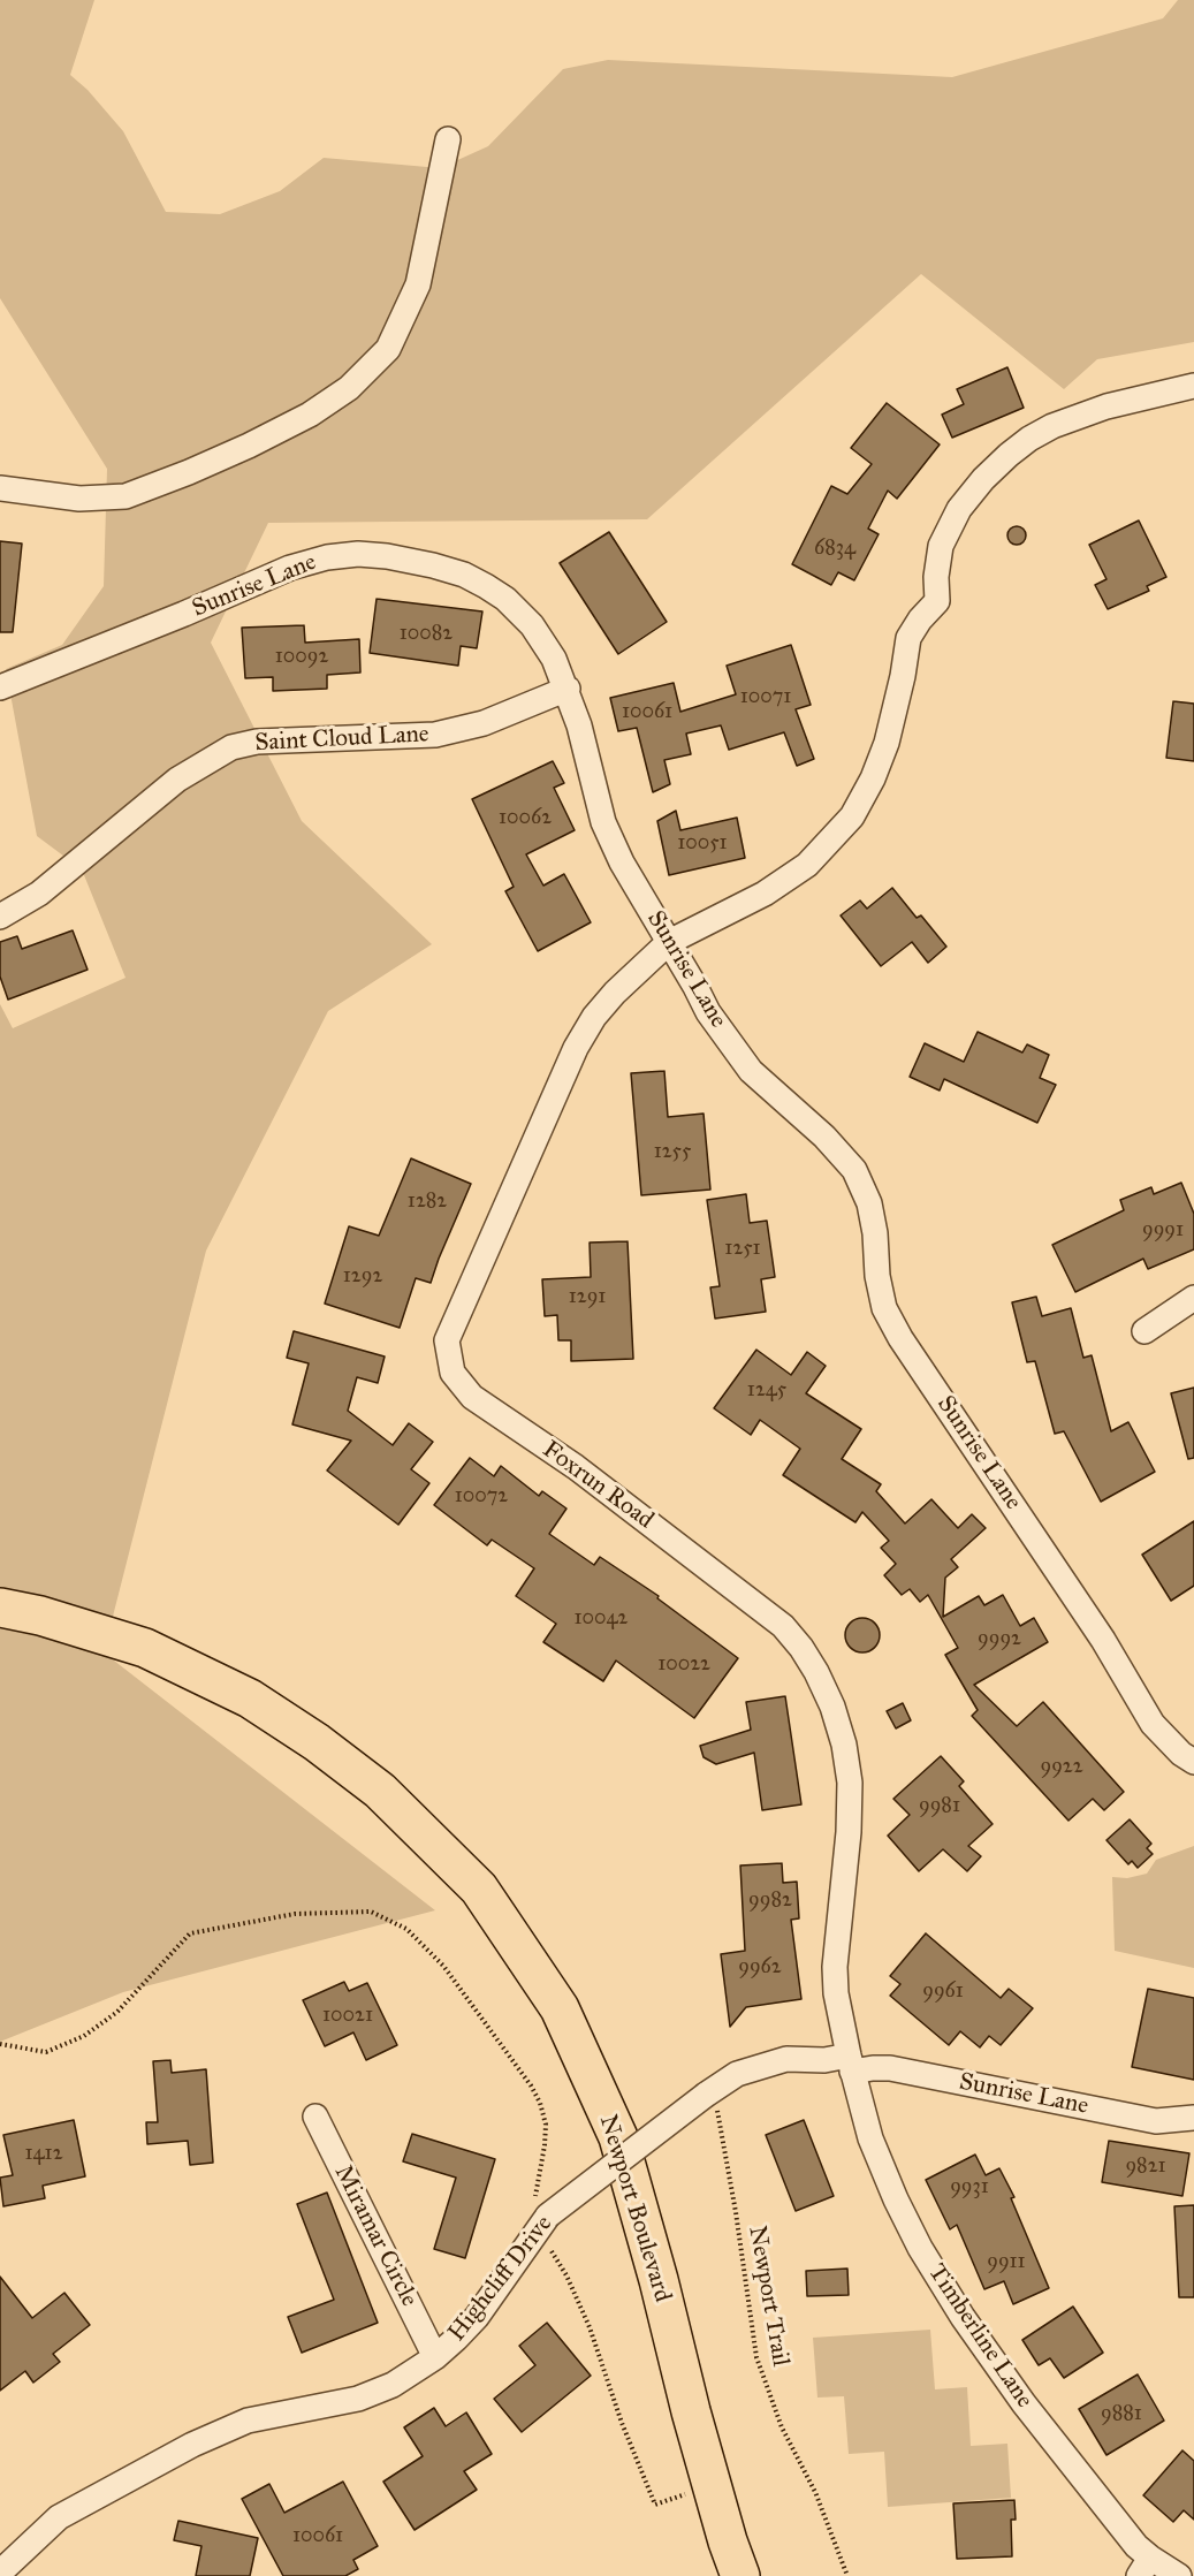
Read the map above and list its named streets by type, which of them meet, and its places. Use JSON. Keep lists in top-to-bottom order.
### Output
{
  "streets": {
    "main road": ["Newport Boulevard"],
    "street": [
      "Sunrise Lane",
      "Saint Cloud Lane",
      "Foxrun Road",
      "Miramar Circle",
      "Highcliff Drive",
      "Timberline Lane"
    ],
    "path": ["Newport Trail"]
  },
  "crossings": [
    ["Sunrise Lane", "Saint Cloud Lane"],
    ["Sunrise Lane", "Foxrun Road"],
    ["Sunrise Lane", "Highcliff Drive"],
    ["Sunrise Lane", "Timberline Lane"],
    ["Foxrun Road", "Highcliff Drive"],
    ["Foxrun Road", "Timberline Lane"],
    ["Miramar Circle", "Highcliff Drive"],
    ["Highcliff Drive", "Newport Trail"],
    ["Highcliff Drive", "Timberline Lane"]
  ],
  "house_numbers": [
    "6834",
    "10082",
    "10092",
    "10071",
    "10061",
    "10062",
    "10051",
    "1255",
    "1282",
    "9991",
    "1251",
    "1292",
    "1291",
    "1245",
    "10072",
    "10042",
    "9992",
    "10022",
    "9922",
    "9981",
    "9982",
    "9962",
    "9961",
    "10021",
    "1412",
    "9821",
    "9931",
    "9911",
    "9881",
    "10061"
  ]
}
